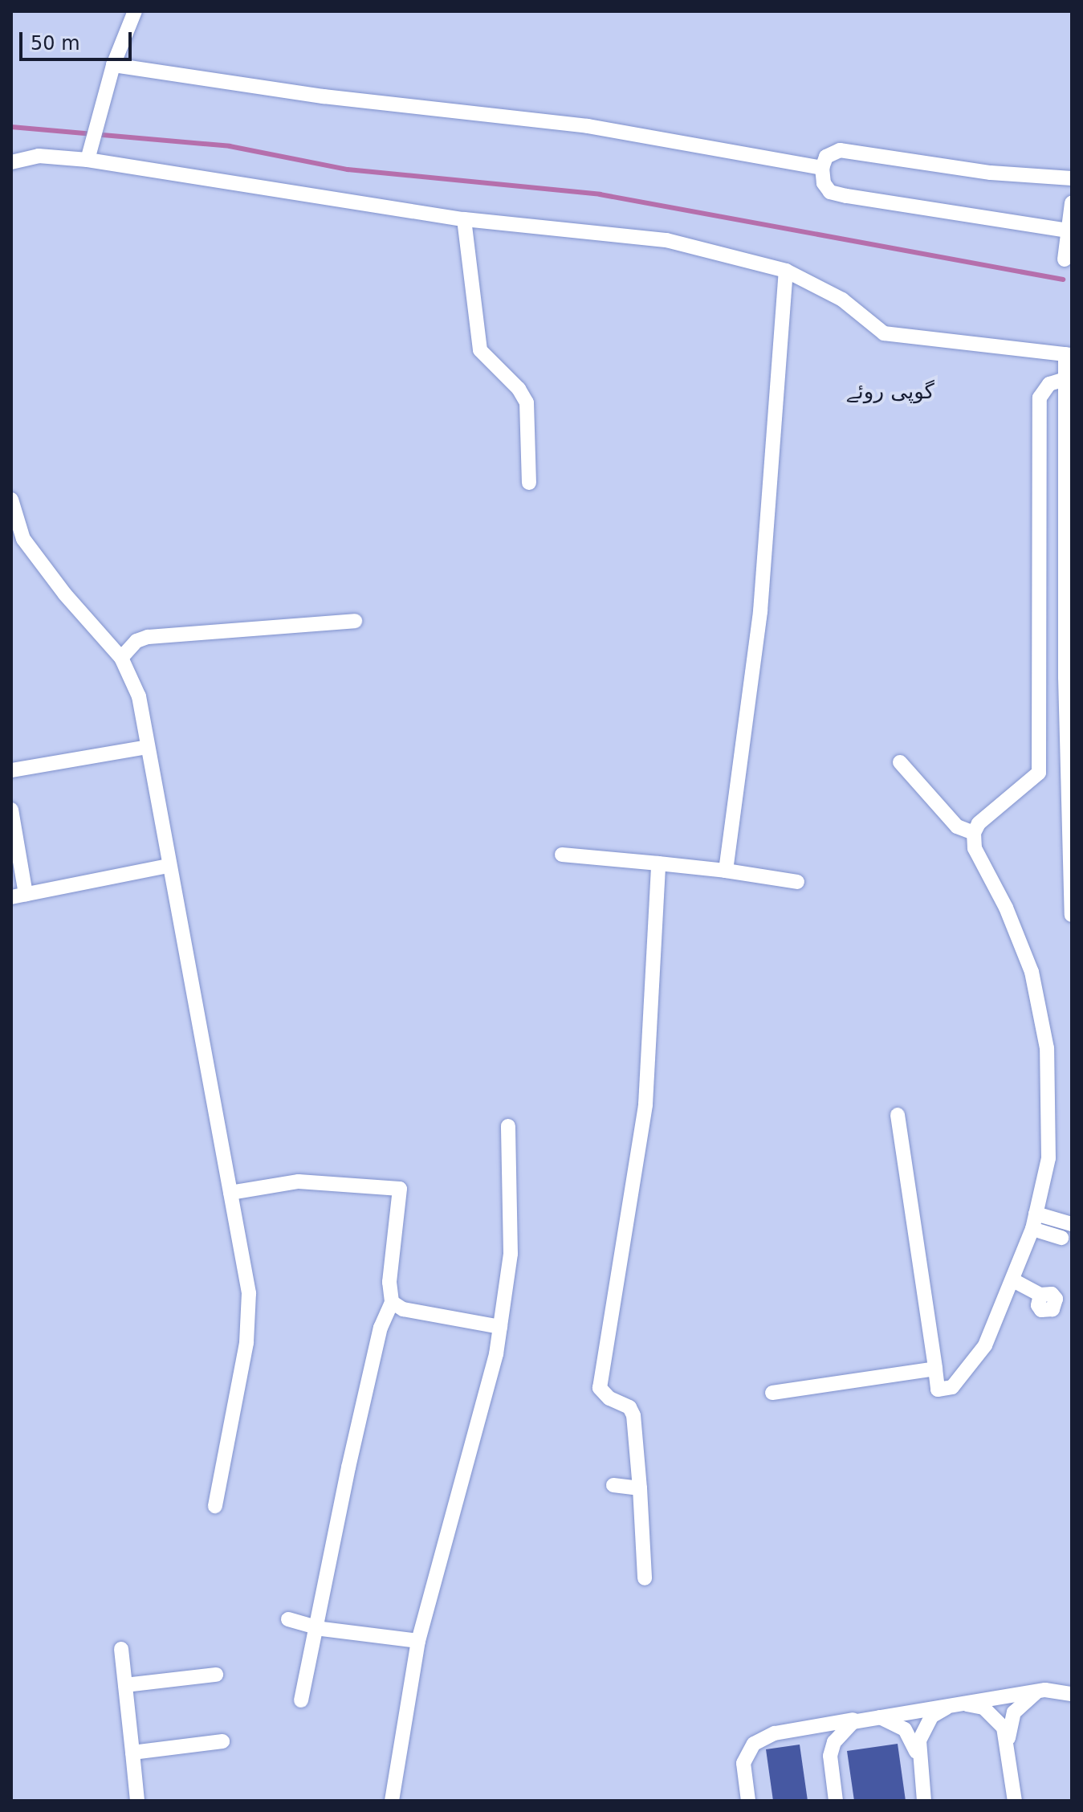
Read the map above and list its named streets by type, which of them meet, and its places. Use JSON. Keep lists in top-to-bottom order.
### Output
{
  "districts": ["گوپی روئے"],
  "scale_bar": "50 m"
}
